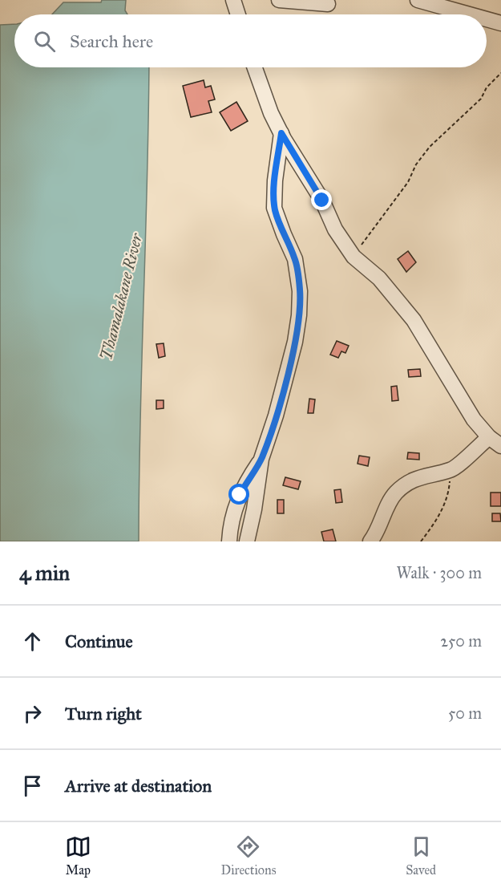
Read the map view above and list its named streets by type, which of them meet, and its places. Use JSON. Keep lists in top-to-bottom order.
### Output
{
  "water": ["Thamalakane River"],
  "page": {
    "search": "Search here",
    "heading": ["4 min", "Walk · 300 m"],
    "list": [
      ["Continue", "250 m"],
      ["Turn right", "50 m"],
      "Arrive at destination"
    ],
    "nav": ["Map", "Directions", "Saved"]
  }
}
